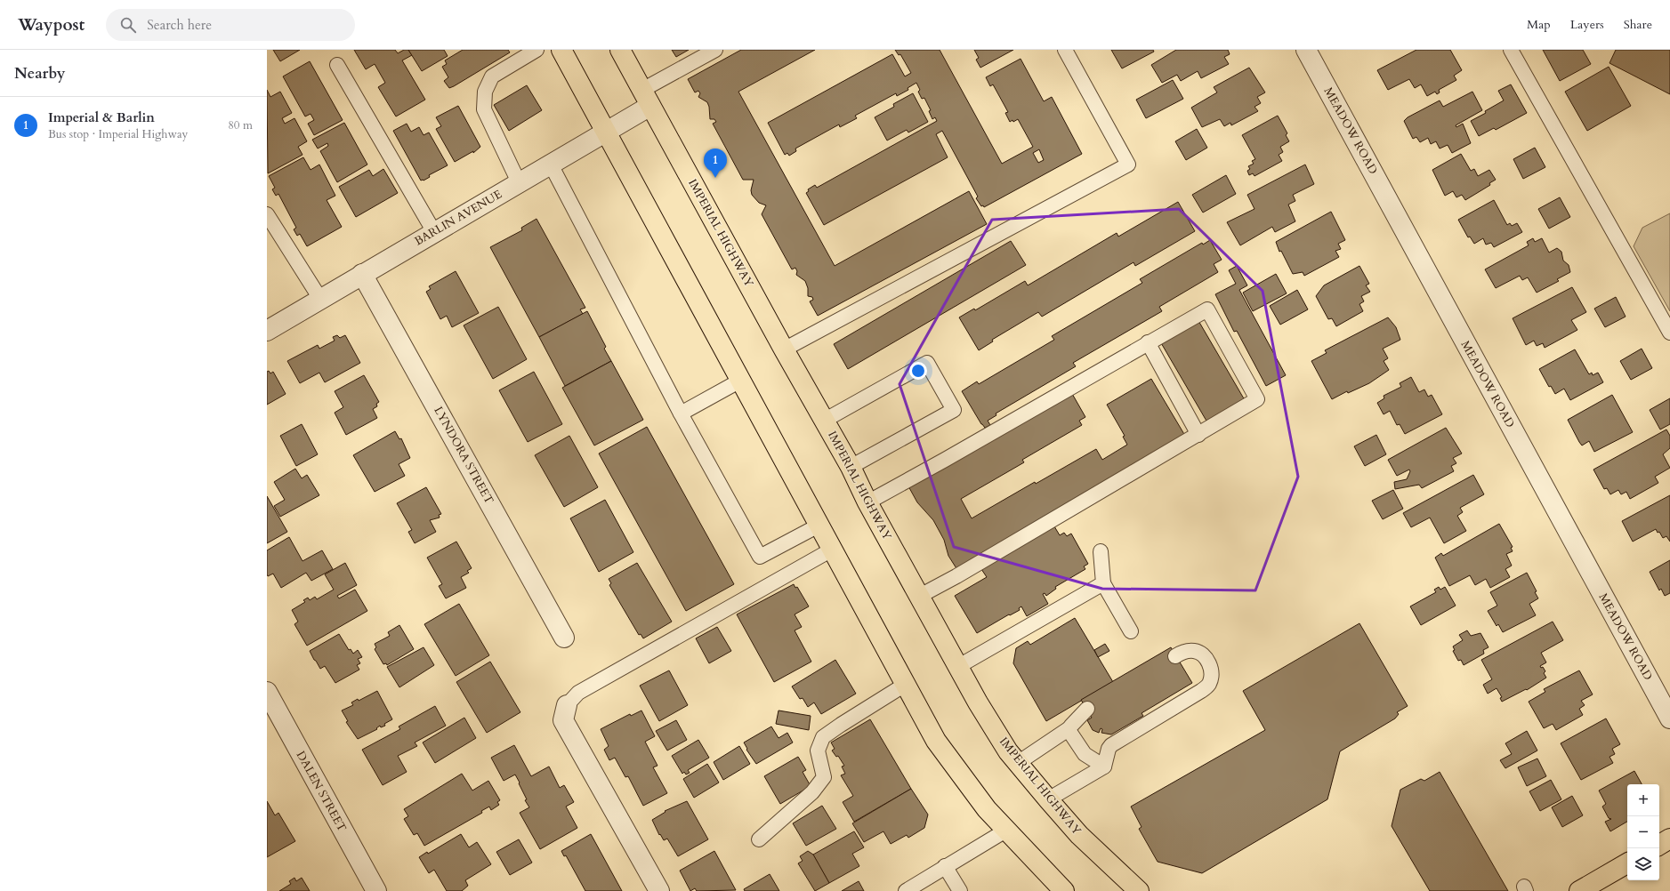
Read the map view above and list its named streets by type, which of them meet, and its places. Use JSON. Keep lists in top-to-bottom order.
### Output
{
  "streets": {
    "main road": ["IMPERIAL HIGHWAY"],
    "street": [
      "MEADOW ROAD",
      "BARLIN AVENUE",
      "LYNDORA STREET",
      "DALEN STREET"
    ]
  },
  "crossings": [
    ["BARLIN AVENUE", "IMPERIAL HIGHWAY"],
    ["BARLIN AVENUE", "LYNDORA STREET"]
  ],
  "page": {
    "header": "Waypost",
    "search": "Search here",
    "nav": ["Map", "Layers", "Share"],
    "heading": "Nearby",
    "list": [
      {
        "mark": "1",
        "name": "Imperial & Barlin",
        "note": "Bus stop · Imperial Highway",
        "value": "80 m"
      }
    ],
    "pins": "1",
    "map_buttons": ["+", "−"]
  }
}
